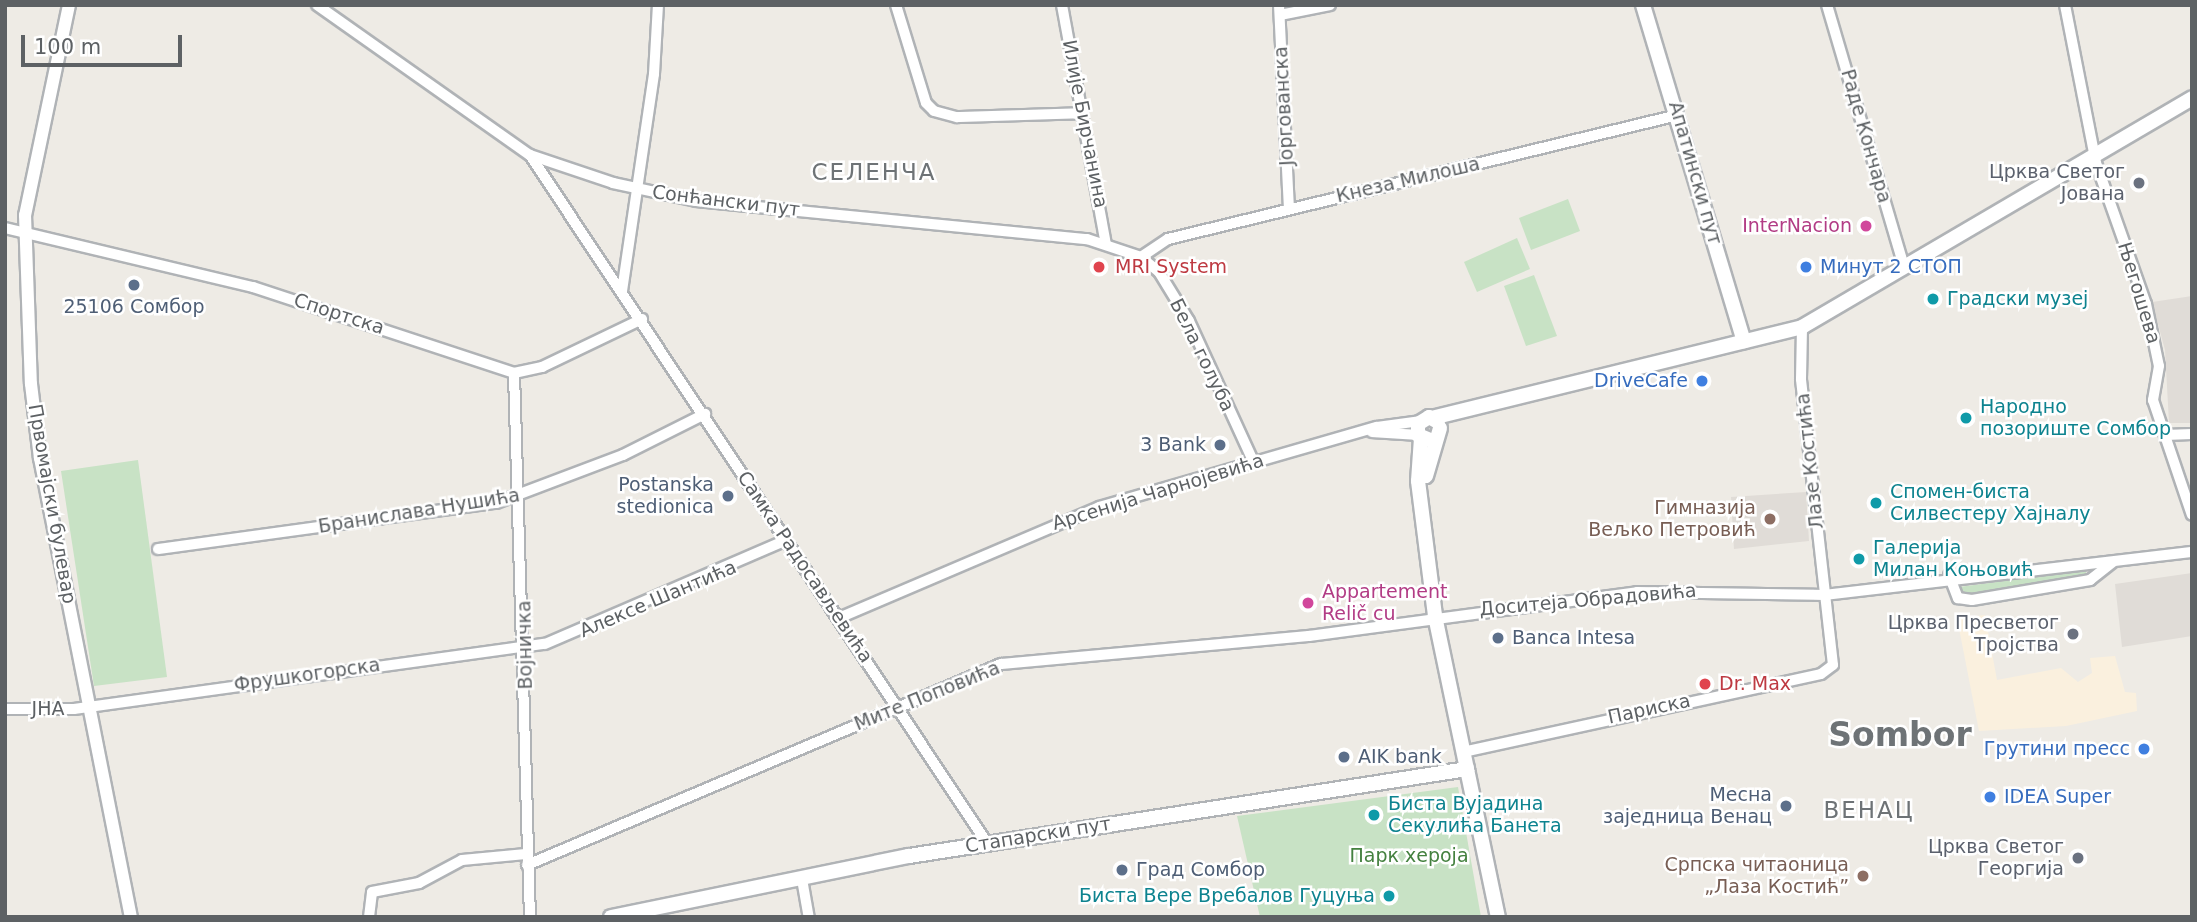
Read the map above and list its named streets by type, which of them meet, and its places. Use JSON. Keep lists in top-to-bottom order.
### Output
{
  "streets": {
    "main road": ["Апатински пут", "Стапарски пут"],
    "street": [
      "Јоргованска",
      "Илије Бирчанина",
      "Раде Кончара",
      "Кнеза Милоша",
      "Сонћански пут",
      "Његошева",
      "Спортска",
      "Бела голуба",
      "Лазе Костића",
      "Арсенија Чарнојевића",
      "Првомајски булевар",
      "Бранислава Нушића",
      "Самка Радосављевића",
      "Алексе Шантића",
      "Доситеја Обрадовића",
      "Војничка",
      "Фрушкогорска",
      "Мите Поповића",
      "ЈНА",
      "Париска"
    ]
  },
  "crossings": [
    ["Јоргованска", "Кнеза Милоша"],
    ["Илије Бирчанина", "Сонћански пут"],
    ["Апатински пут", "Кнеза Милоша"],
    ["Кнеза Милоша", "Сонћански пут"],
    ["Кнеза Милоша", "Бела голуба"],
    ["Сонћански пут", "Бела голуба"],
    ["Сонћански пут", "Самка Радосављевића"],
    ["Спортска", "Првомајски булевар"],
    ["Спортска", "Војничка"],
    ["Бела голуба", "Арсенија Чарнојевића"],
    ["Лазе Костића", "Доситеја Обрадовића"],
    ["Лазе Костића", "Париска"],
    ["Арсенија Чарнојевића", "Самка Радосављевића"],
    ["Првомајски булевар", "Фрушкогорска"],
    ["Првомајски булевар", "ЈНА"],
    ["Бранислава Нушића", "Самка Радосављевића"],
    ["Бранислава Нушића", "Војничка"],
    ["Самка Радосављевића", "Алексе Шантића"],
    ["Самка Радосављевића", "Мите Поповића"],
    ["Самка Радосављевића", "Стапарски пут"],
    ["Алексе Шантића", "Војничка"],
    ["Алексе Шантића", "Фрушкогорска"],
    ["Доситеја Обрадовића", "Мите Поповића"],
    ["Војничка", "Фрушкогорска"],
    ["Војничка", "Мите Поповића"],
    ["Фрушкогорска", "ЈНА"]
  ],
  "districts": ["СЕЛЕНЧА", "Sombor", "ВЕНАЦ"],
  "parks": ["Парк хероја"],
  "places": [
    "Црква Светог Јована",
    "InterNacion",
    "MRI System",
    "Минут 2 СТОП",
    "25106 Сомбор",
    "Градски музеј",
    "DriveCafe",
    "Народно позориште Сомбор",
    "3 Bank",
    "Postanska stedionica",
    "Спомен-биста Силвестеру Хајналу",
    "Гимназија Вељко Петровић",
    "Галерија Милан Коњовић",
    "Appartement Relič cu",
    "Црква Пресветог Тројства",
    "Banca Intesa",
    "Dr. Max",
    "Грутини пресс",
    "AIK bank",
    "IDEA Super",
    "Месна заједница Венац",
    "Биста Вујадина Секулића Банета",
    "Црква Светог Георгија",
    "Град Сомбор",
    "Српска читаоница „Лаза Костић”",
    "Биста Вере Вребалов Гуцуња"
  ],
  "scale_bar": "100 m"
}
